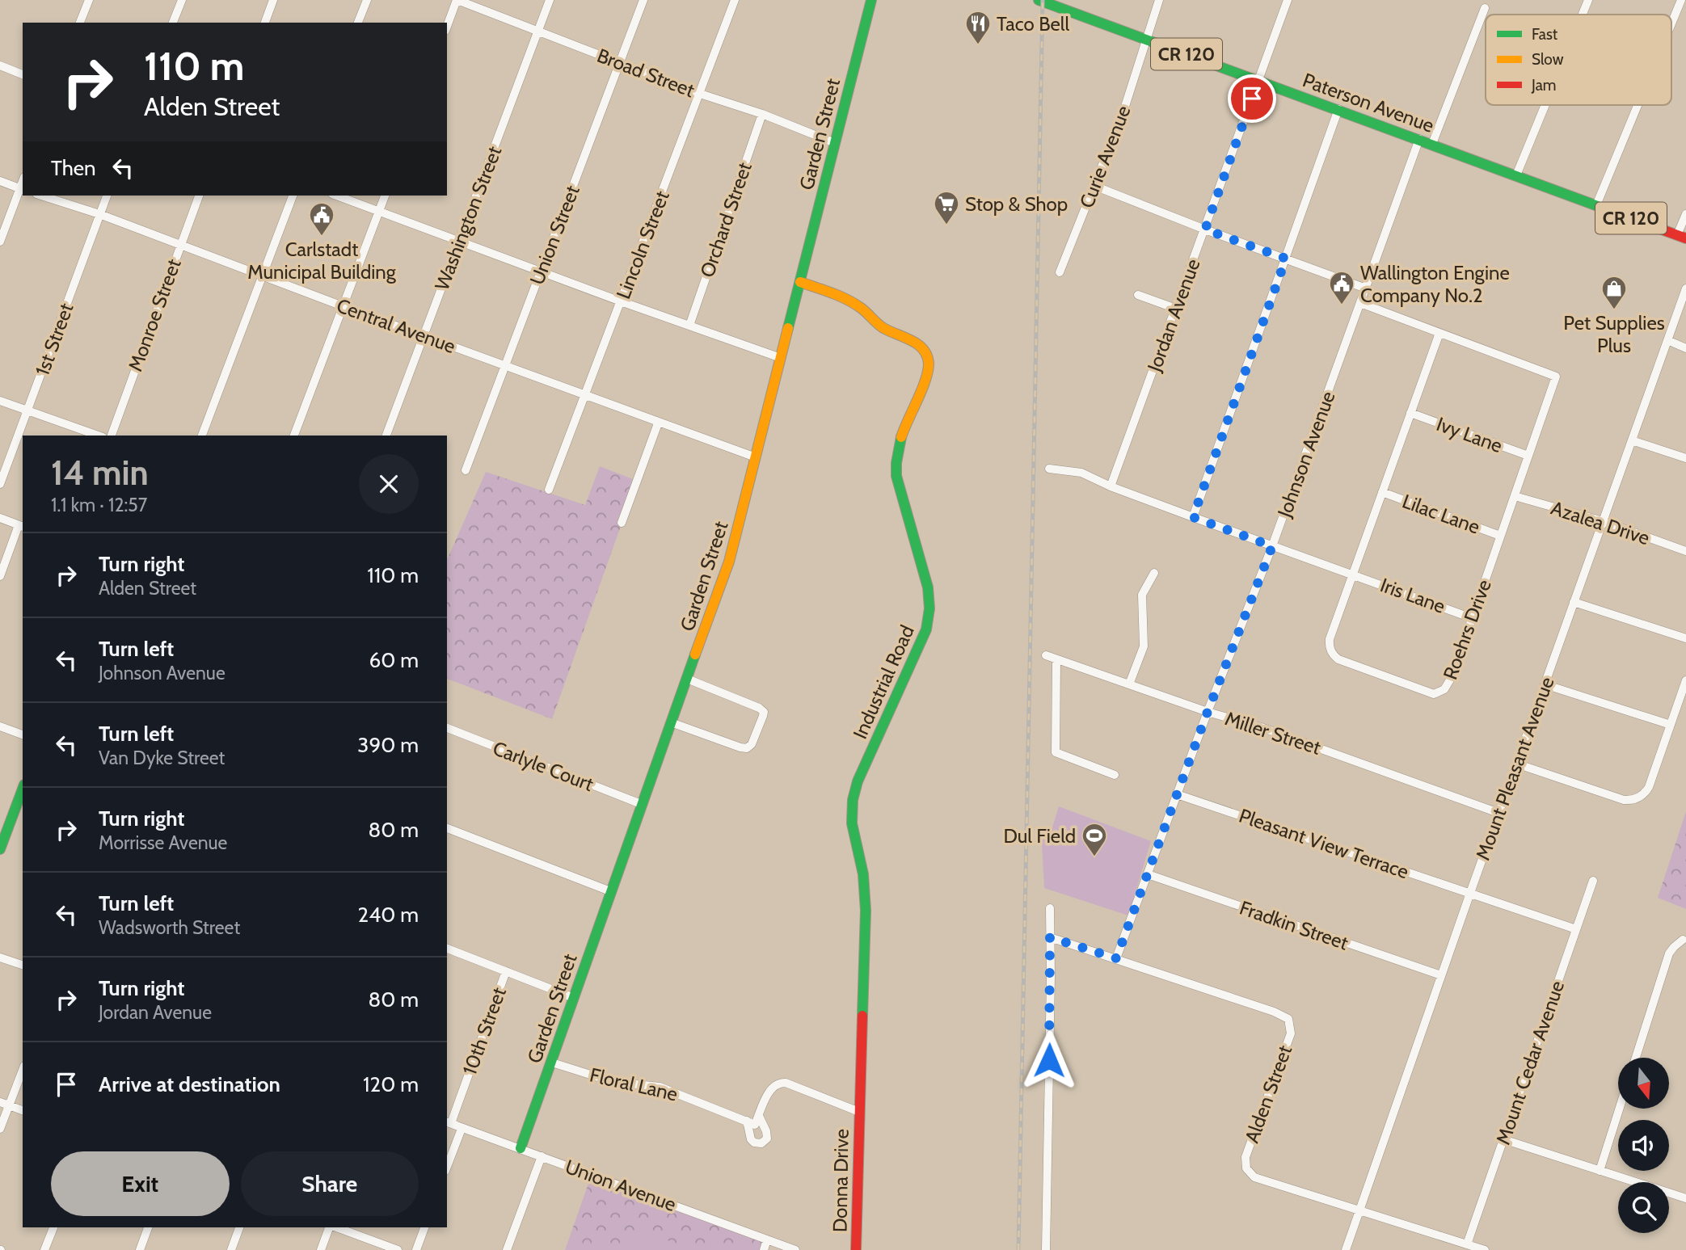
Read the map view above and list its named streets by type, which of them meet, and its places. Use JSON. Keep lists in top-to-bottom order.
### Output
{
  "streets": {
    "street": [
      "CR 120",
      "Broad Street",
      "Paterson Avenue",
      "Garden Street",
      "Curie Avenue",
      "Washington Street",
      "Orchard Street",
      "Union Street",
      "Lincoln Street",
      "Monroe Street",
      "Jordan Avenue",
      "Central Avenue",
      "1st Street",
      "Ivy Lane",
      "Johnson Avenue",
      "Lilac Lane",
      "Azalea Drive",
      "Iris Lane",
      "Roehrs Drive",
      "Industrial Road",
      "Miller Street",
      "Carlyle Court",
      "Mount Pleasant Avenue",
      "Pleasant View Terrace",
      "Fradkin Street",
      "10th Street",
      "Mount Cedar Avenue",
      "Floral Lane",
      "Alden Street",
      "Donna Drive",
      "Union Avenue"
    ]
  },
  "crossings": [
    ["Broad Street", "Garden Street"],
    ["Broad Street", "Washington Street"],
    ["Broad Street", "Orchard Street"],
    ["Broad Street", "Union Street"],
    ["Broad Street", "Lincoln Street"],
    ["Paterson Avenue", "Curie Avenue"],
    ["Paterson Avenue", "Jordan Avenue"],
    ["Paterson Avenue", "Johnson Avenue"],
    ["Garden Street", "Central Avenue"],
    ["Garden Street", "Industrial Road"],
    ["Garden Street", "Carlyle Court"],
    ["Garden Street", "Floral Lane"],
    ["Garden Street", "Union Avenue"],
    ["Washington Street", "Central Avenue"],
    ["Union Street", "Central Avenue"],
    ["Lincoln Street", "Central Avenue"],
    ["Monroe Street", "Central Avenue"],
    ["Jordan Avenue", "Iris Lane"],
    ["Central Avenue", "1st Street"],
    ["Ivy Lane", "Roehrs Drive"],
    ["Johnson Avenue", "Iris Lane"],
    ["Johnson Avenue", "Roehrs Drive"],
    ["Johnson Avenue", "Miller Street"],
    ["Johnson Avenue", "Pleasant View Terrace"],
    ["Johnson Avenue", "Fradkin Street"],
    ["Johnson Avenue", "Alden Street"],
    ["Lilac Lane", "Roehrs Drive"],
    ["Azalea Drive", "Roehrs Drive"],
    ["Azalea Drive", "Mount Pleasant Avenue"],
    ["Iris Lane", "Roehrs Drive"],
    ["Industrial Road", "Donna Drive"],
    ["Miller Street", "Mount Pleasant Avenue"],
    ["Mount Pleasant Avenue", "Pleasant View Terrace"],
    ["Mount Pleasant Avenue", "Fradkin Street"],
    ["Mount Pleasant Avenue", "Alden Street"],
    ["Pleasant View Terrace", "Mount Cedar Avenue"],
    ["10th Street", "Union Avenue"],
    ["Mount Cedar Avenue", "Alden Street"]
  ],
  "places": {
    "restaurant": ["Taco Bell"],
    "supermarket": ["Stop & Shop"],
    "public building": ["Carlstadt Municipal Building", "Wallington Engine Company No.2"],
    "shop": ["Pet Supplies Plus"],
    "sports": ["Dul Field"]
  },
  "legend": ["Fast", "Slow", "Jam"],
  "north": "bottom",
  "page": {
    "turn": ["110 m", "Alden Street"],
    "then": "Then",
    "heading": ["14 min", "1.1 km · 12:57"],
    "list": [
      {
        "name": "Turn right",
        "note": "Alden Street",
        "value": "110 m"
      },
      {
        "name": "Turn left",
        "note": "Johnson Avenue",
        "value": "60 m"
      },
      {
        "name": "Turn left",
        "note": "Van Dyke Street",
        "value": "390 m"
      },
      {
        "name": "Turn right",
        "note": "Morrisse Avenue",
        "value": "80 m"
      },
      {
        "name": "Turn left",
        "note": "Wadsworth Street",
        "value": "240 m"
      },
      {
        "name": "Turn right",
        "note": "Jordan Avenue",
        "value": "80 m"
      },
      {
        "name": "Arrive at destination",
        "value": "120 m"
      }
    ],
    "buttons": ["Exit", "Share"]
  }
}
